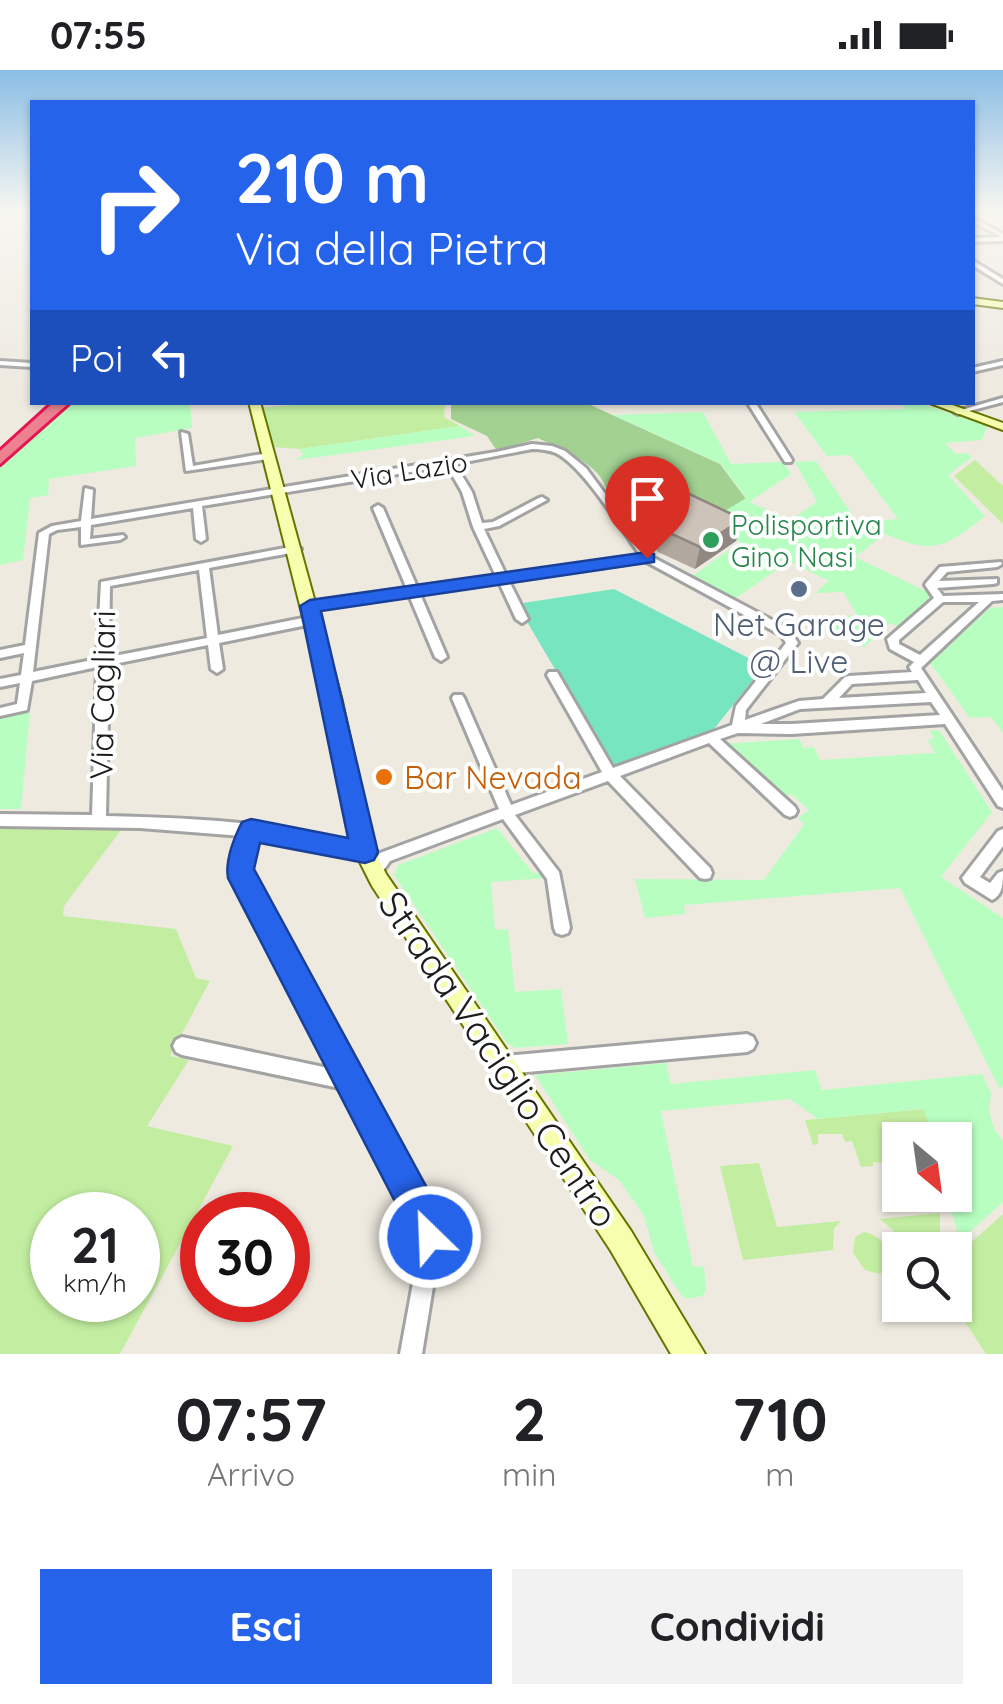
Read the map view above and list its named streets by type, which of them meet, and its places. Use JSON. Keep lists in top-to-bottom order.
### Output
{
  "streets": {
    "street": ["Via Lazio", "Via Cagliari", "Strada Vaciglio Centro"]
  },
  "crossings": [
    ["Via Lazio", "Strada Vaciglio Centro"],
    ["Via Cagliari", "Strada Vaciglio Centro"]
  ],
  "places": ["Polisportiva Gino Nasi", "Net Garage @ Live", "Bar Nevada"],
  "north": "bottom right",
  "page": {
    "status": "07:55",
    "turn": ["210 m", "Via della Pietra"],
    "then": "Poi",
    "speed": "21 km/h",
    "limit": "30",
    "eta": [
      "07:57",
      "Arrivo",
      "2",
      "min",
      "710",
      "m"
    ],
    "buttons": ["Esci", "Condividi"]
  }
}
